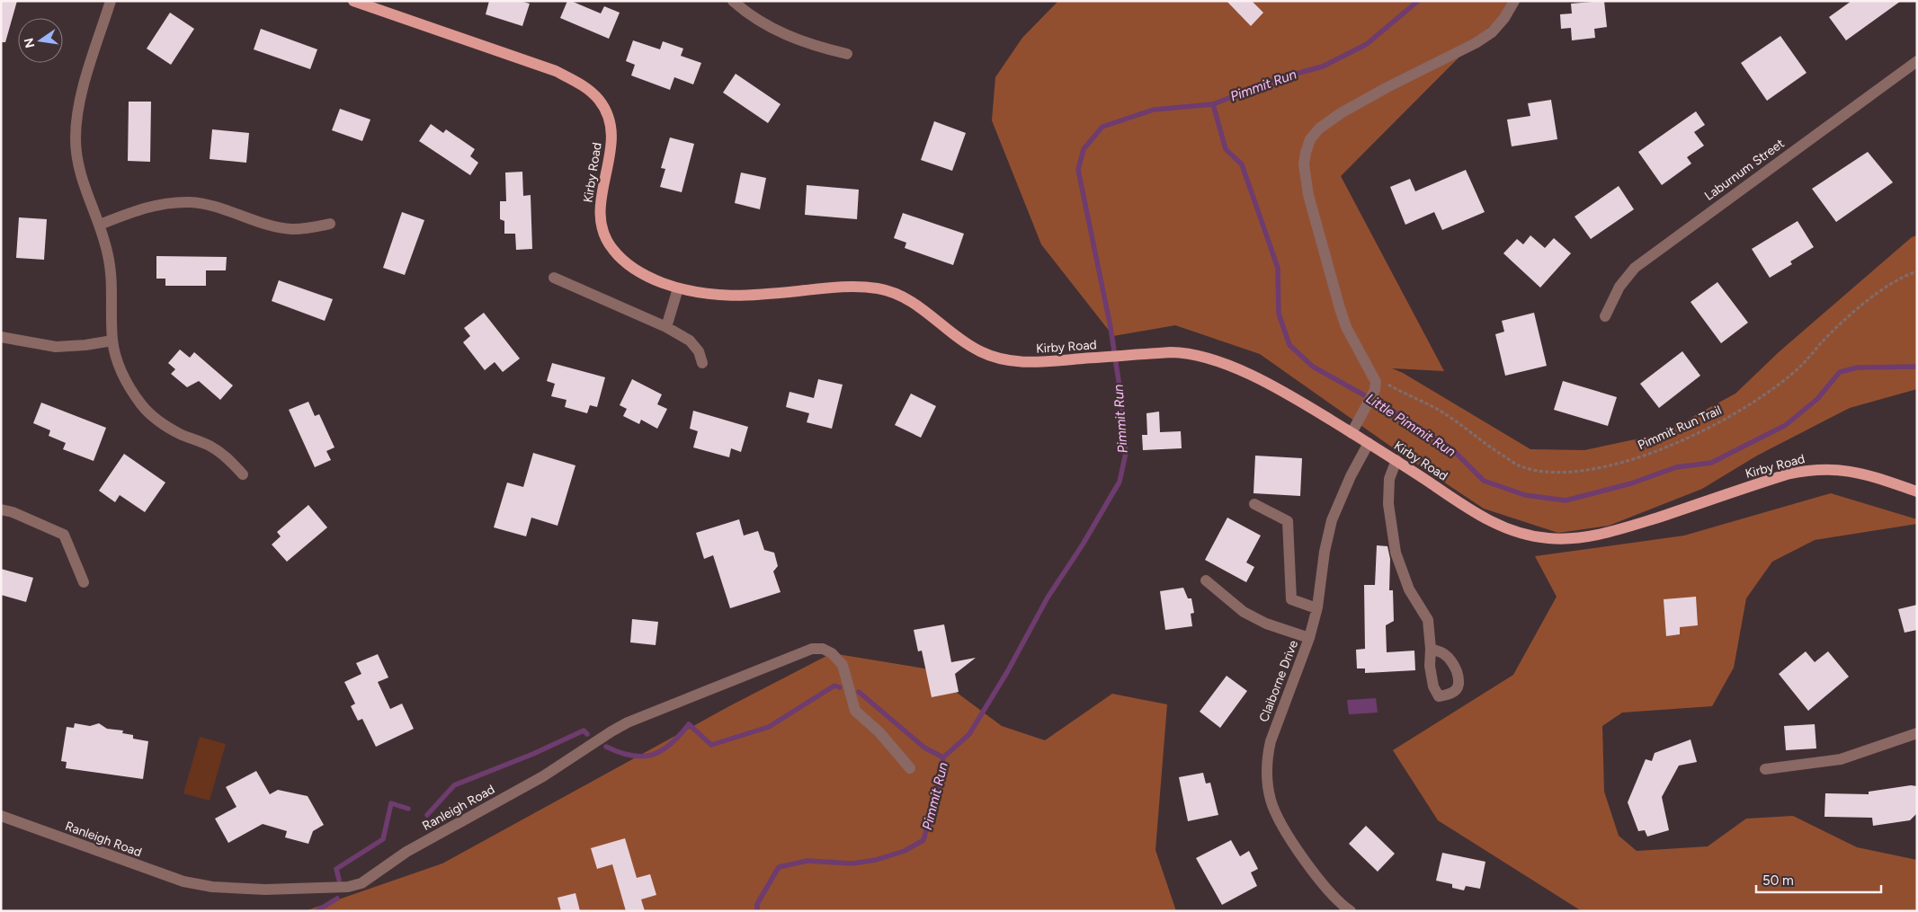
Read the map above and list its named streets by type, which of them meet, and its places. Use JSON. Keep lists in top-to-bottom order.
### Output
{
  "streets": {
    "main road": ["Kirby Road"],
    "street": ["Laburnum Street", "Claiborne Drive", "Ranleigh Road"],
    "path": ["Pimmit Run Trail"]
  },
  "crossings": [
    ["Kirby Road", "Claiborne Drive"]
  ],
  "water": ["Pimmit Run", "Little Pimmit Run"],
  "scale_bar": "50 m",
  "north": "left"
}
